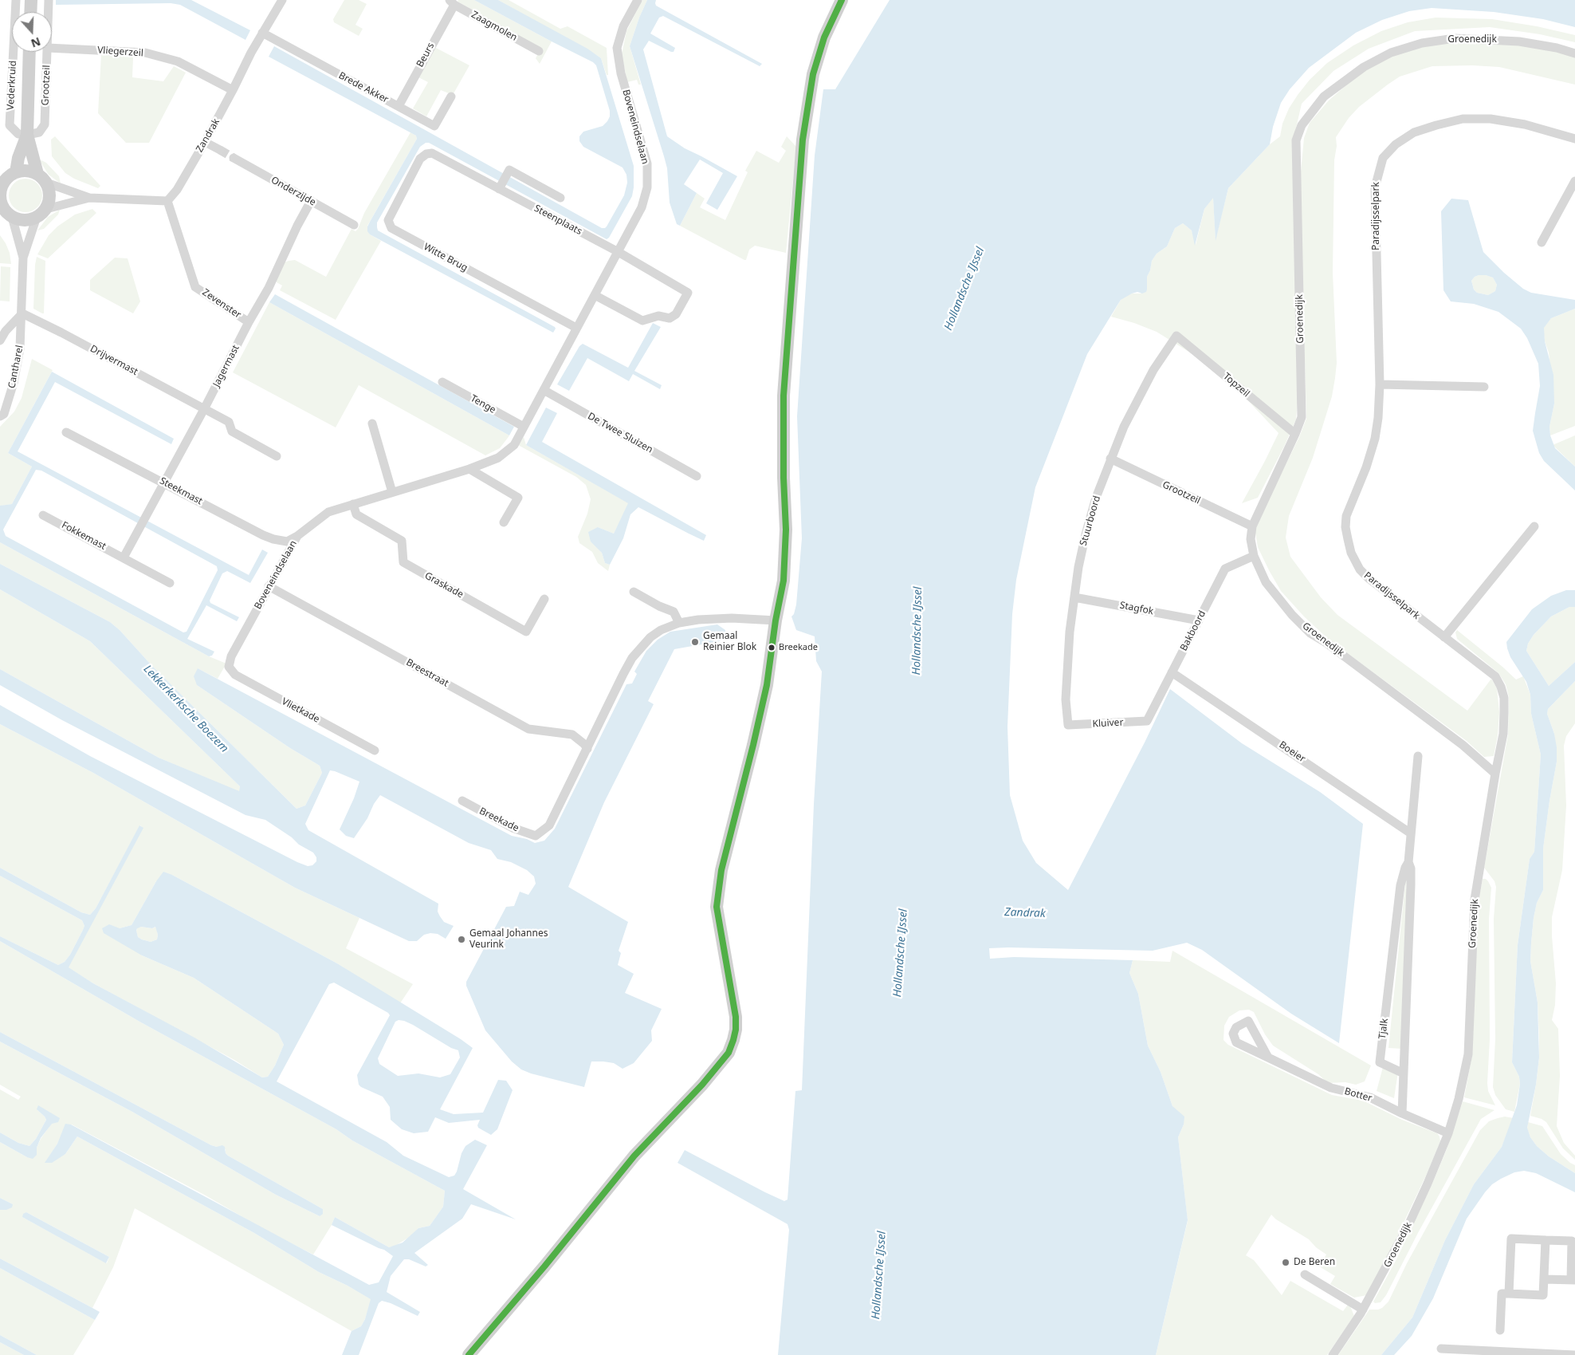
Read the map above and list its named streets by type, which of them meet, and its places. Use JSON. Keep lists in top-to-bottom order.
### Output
{
  "streets": {
    "street": [
      "Zaagmolen",
      "Groenedijk",
      "Vliegerzeil",
      "Beurs",
      "Vederkruid",
      "Grootzeil",
      "Brede Akker",
      "Boveneindselaan",
      "Zandrak",
      "Onderzijde",
      "Paradijsselpark",
      "Steenplaats",
      "Witte Brug",
      "Zevenster",
      "Drijvermast",
      "Jagermast",
      "Cantharel",
      "Topzeil",
      "Tenge",
      "De Twee Sluizen",
      "Steekmast",
      "Stuurboord",
      "Fokkemast",
      "Graskade",
      "Stagfok",
      "Bakboord",
      "Breestraat",
      "Vlietkade",
      "Kluiver",
      "Boeier",
      "Breekade",
      "Tjalk",
      "Botter"
    ]
  },
  "crossings": [
    ["Zaagmolen", "Beurs"],
    ["Groenedijk", "Grootzeil"],
    ["Groenedijk", "Paradijsselpark"],
    ["Groenedijk", "Topzeil"],
    ["Groenedijk", "Bakboord"],
    ["Groenedijk", "Botter"],
    ["Vliegerzeil", "Zandrak"],
    ["Beurs", "Brede Akker"],
    ["Vederkruid", "Grootzeil"],
    ["Grootzeil", "Stuurboord"],
    ["Brede Akker", "Zandrak"],
    ["Boveneindselaan", "Steenplaats"],
    ["Boveneindselaan", "Witte Brug"],
    ["Boveneindselaan", "Tenge"],
    ["Boveneindselaan", "De Twee Sluizen"],
    ["Boveneindselaan", "Steekmast"],
    ["Boveneindselaan", "Graskade"],
    ["Boveneindselaan", "Breestraat"],
    ["Boveneindselaan", "Vlietkade"],
    ["Zandrak", "Zevenster"],
    ["Onderzijde", "Zevenster"],
    ["Steenplaats", "Witte Brug"],
    ["Zevenster", "Jagermast"],
    ["Drijvermast", "Jagermast"],
    ["Drijvermast", "Cantharel"],
    ["Jagermast", "Steekmast"],
    ["Topzeil", "Stuurboord"],
    ["Stuurboord", "Stagfok"],
    ["Stuurboord", "Kluiver"],
    ["Stagfok", "Bakboord"],
    ["Bakboord", "Kluiver"],
    ["Bakboord", "Boeier"],
    ["Breestraat", "Breekade"],
    ["Boeier", "Tjalk"],
    ["Tjalk", "Botter"]
  ],
  "water": ["Hollandsche IJssel", "Lekkerkerksche Boezem", "Zandrak"],
  "places": [
    "Gemaal Reinier Blok",
    "Breekade",
    "Gemaal Johannes Veurink",
    "De Beren"
  ],
  "north": "bottom"
}
